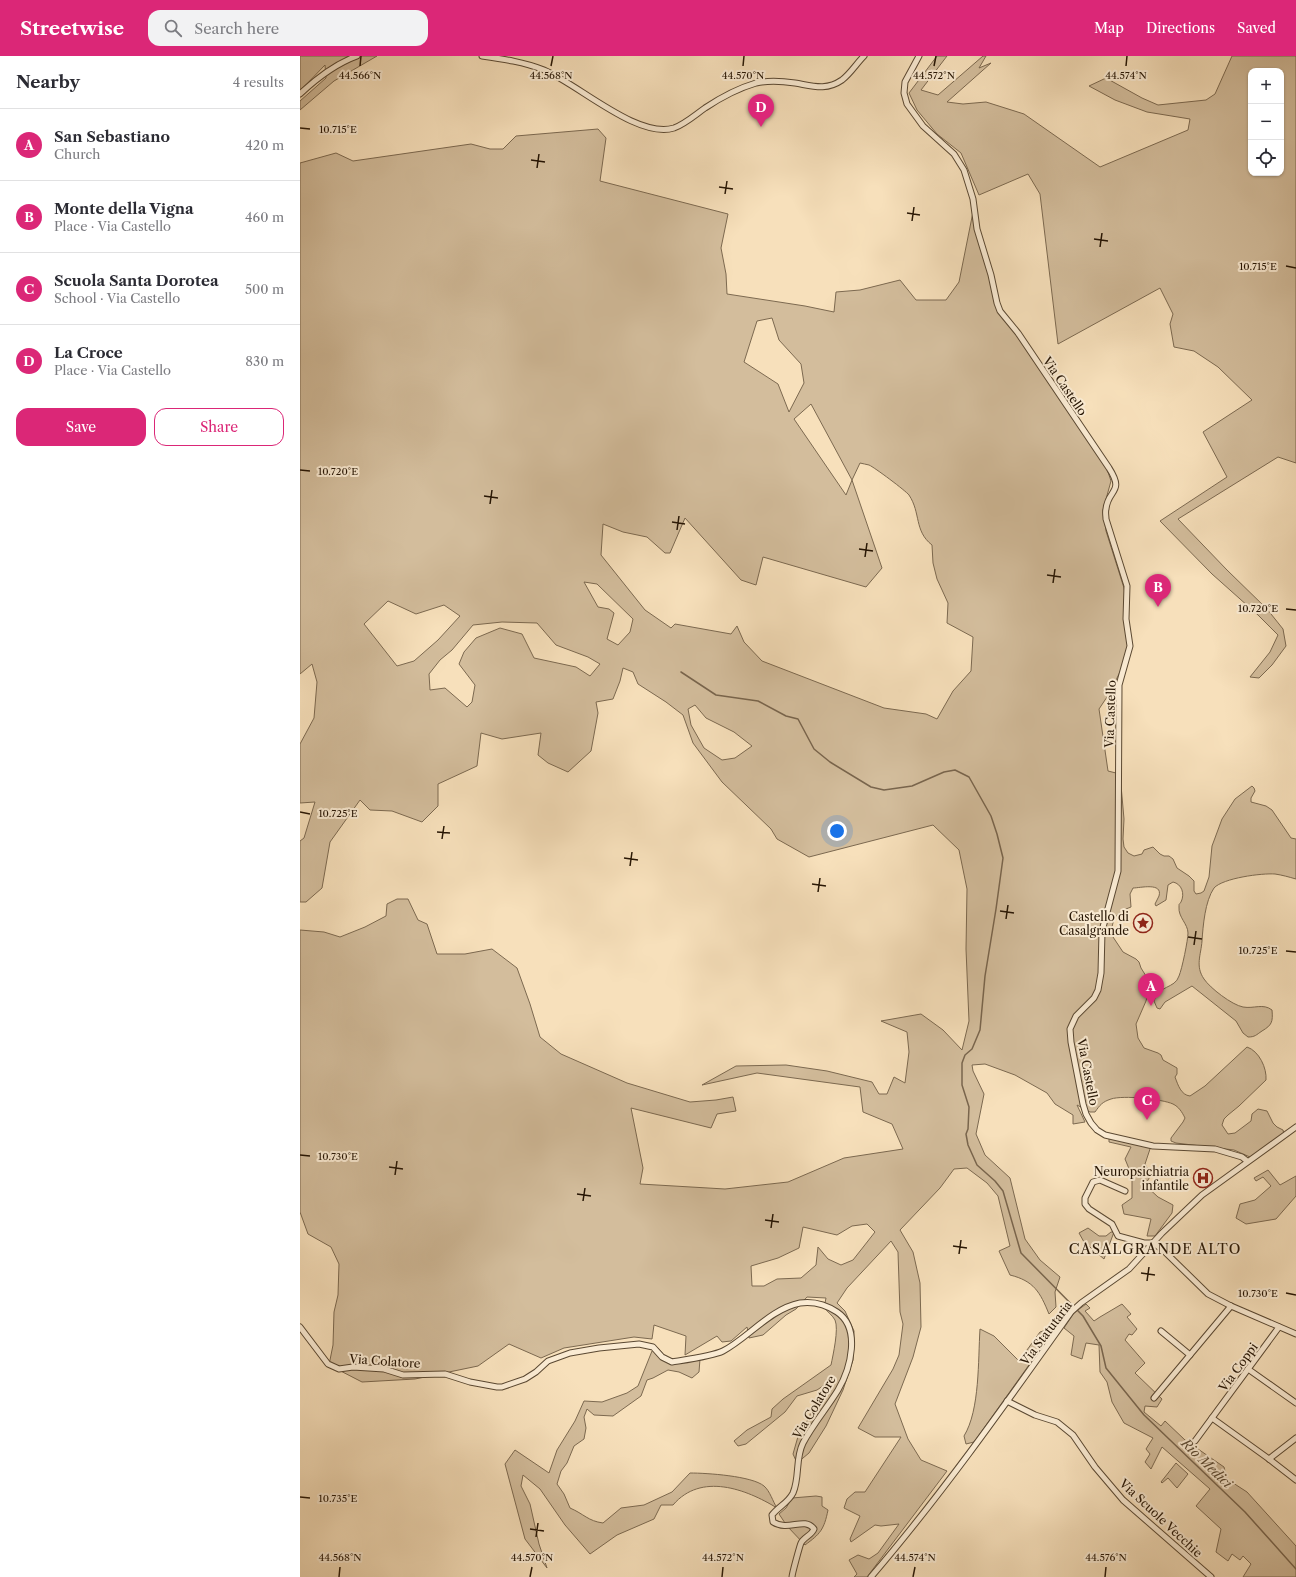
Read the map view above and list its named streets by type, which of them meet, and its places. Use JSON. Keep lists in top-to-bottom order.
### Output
{
  "streets": {
    "street": [
      "Via Castello",
      "Via Statutaria",
      "Via Colatore",
      "Via Coppi",
      "Via Scuole Vecchie"
    ]
  },
  "crossings": [
    ["Via Castello", "Via Statutaria"],
    ["Via Statutaria", "Via Scuole Vecchie"]
  ],
  "districts": ["CASALGRANDE ALTO"],
  "water": ["Rio Medici"],
  "places": {
    "place": ["Castello di Casalgrande"],
    "hospital": ["Neuropsichiatria infantile"]
  },
  "page": {
    "header": "Streetwise",
    "search": "Search here",
    "nav": ["Map", "Directions", "Saved"],
    "heading": ["Nearby", "4 results"],
    "map_buttons": ["+", "−"],
    "pins": [
      "D",
      "B",
      "A",
      "C"
    ],
    "list": [
      {
        "mark": "A",
        "name": "San Sebastiano",
        "note": "Church",
        "value": "420 m"
      },
      {
        "mark": "B",
        "name": "Monte della Vigna",
        "note": "Place · Via Castello",
        "value": "460 m"
      },
      {
        "mark": "C",
        "name": "Scuola Santa Dorotea",
        "note": "School · Via Castello",
        "value": "500 m"
      },
      {
        "mark": "D",
        "name": "La Croce",
        "note": "Place · Via Castello",
        "value": "830 m"
      }
    ],
    "buttons": ["Save", "Share"]
  },
  "coordinates": [
    "44.566°N",
    "44.568°N",
    "44.570°N",
    "44.572°N",
    "44.574°N",
    "10.715°E",
    "10.720°E",
    "10.725°E",
    "10.730°E",
    "10.735°E",
    "44.576°N"
  ]
}
